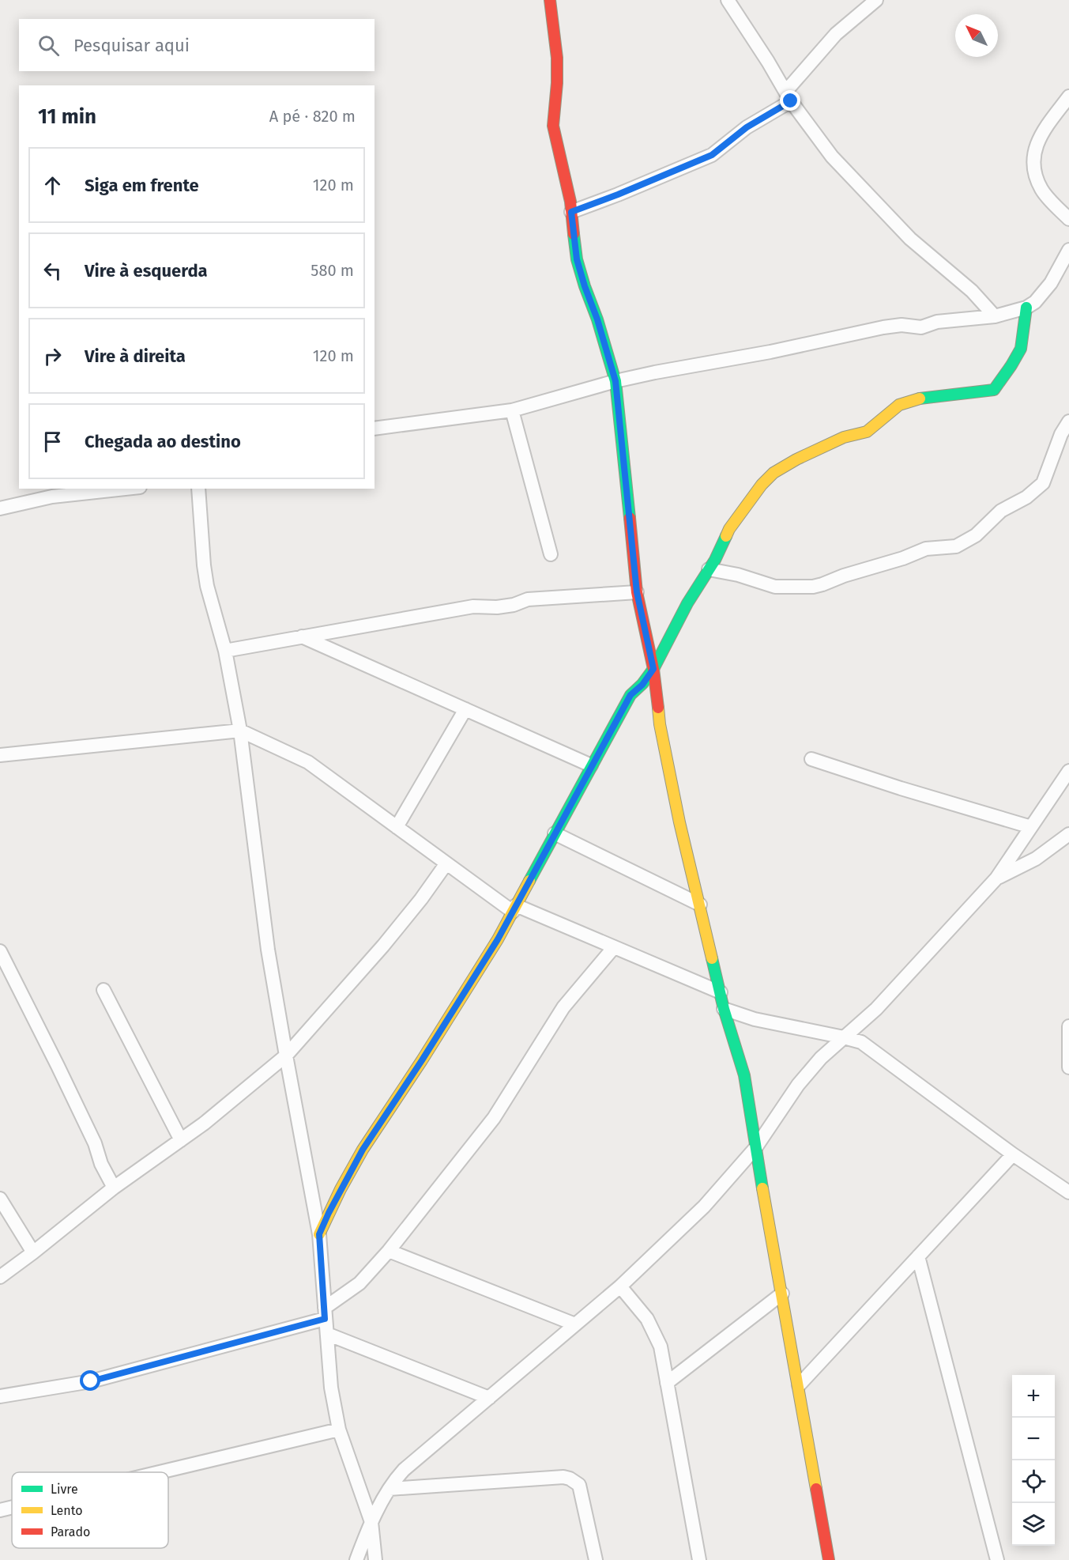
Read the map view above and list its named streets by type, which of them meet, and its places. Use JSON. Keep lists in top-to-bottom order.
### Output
{
  "legend": ["Livre", "Lento", "Parado"],
  "north": "top left",
  "page": {
    "search": "Pesquisar aqui",
    "heading": ["11 min", "A pé · 820 m"],
    "list": [
      ["Siga em frente", "120 m"],
      ["Vire à esquerda", "580 m"],
      ["Vire à direita", "120 m"],
      "Chegada ao destino"
    ],
    "map_buttons": ["+", "−"]
  }
}
